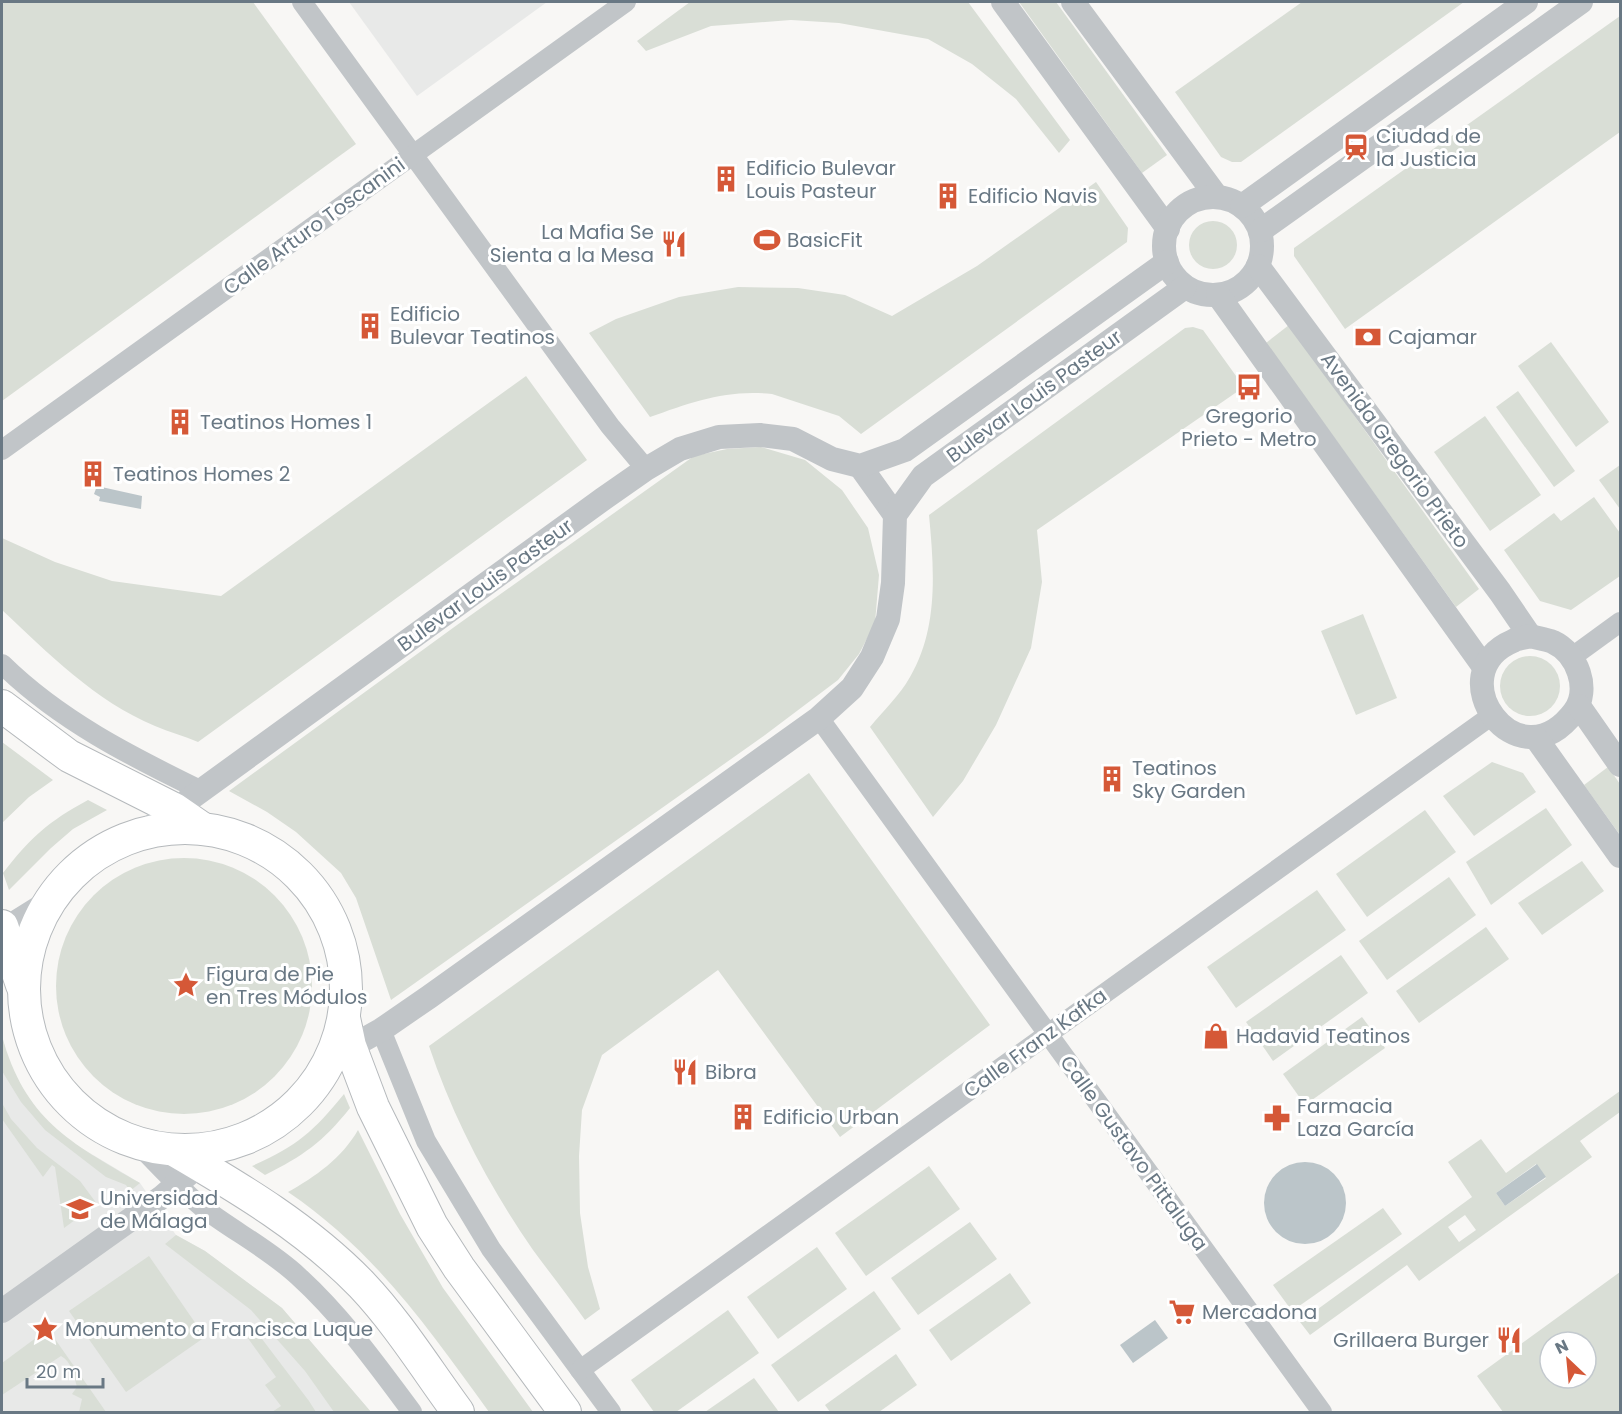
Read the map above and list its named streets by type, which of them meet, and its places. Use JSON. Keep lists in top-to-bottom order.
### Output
{
  "streets": {
    "street": [
      "Calle Arturo Toscanini",
      "Bulevar Louis Pasteur",
      "Avenida Gregorio Prieto",
      "Calle Franz Kafka",
      "Calle Gustavo Pittaluga"
    ]
  },
  "crossings": [
    ["Bulevar Louis Pasteur", "Avenida Gregorio Prieto"],
    ["Avenida Gregorio Prieto", "Calle Franz Kafka"],
    ["Calle Franz Kafka", "Calle Gustavo Pittaluga"]
  ],
  "places": {
    "station": ["Ciudad de la Justicia"],
    "building": [
      "Edificio Bulevar Louis Pasteur",
      "Edificio Navis",
      "Edificio Bulevar Teatinos",
      "Teatinos Homes 1",
      "Teatinos Homes 2",
      "Teatinos Sky Garden",
      "Edificio Urban"
    ],
    "sports": ["BasicFit"],
    "restaurant": ["La Mafia Se Sienta a la Mesa", "Bibra", "Grillaera Burger"],
    "bank": ["Cajamar"],
    "bus stop": ["Gregorio Prieto - Metro"],
    "place": ["Figura de Pie en Tres Módulos", "Monumento a Francisca Luque"],
    "shop": ["Hadavid Teatinos"],
    "pharmacy": ["Farmacia Laza García"],
    "school or university": ["Universidad de Málaga"],
    "supermarket": ["Mercadona"]
  },
  "scale_bar": "20 m",
  "north": "top left"
}
